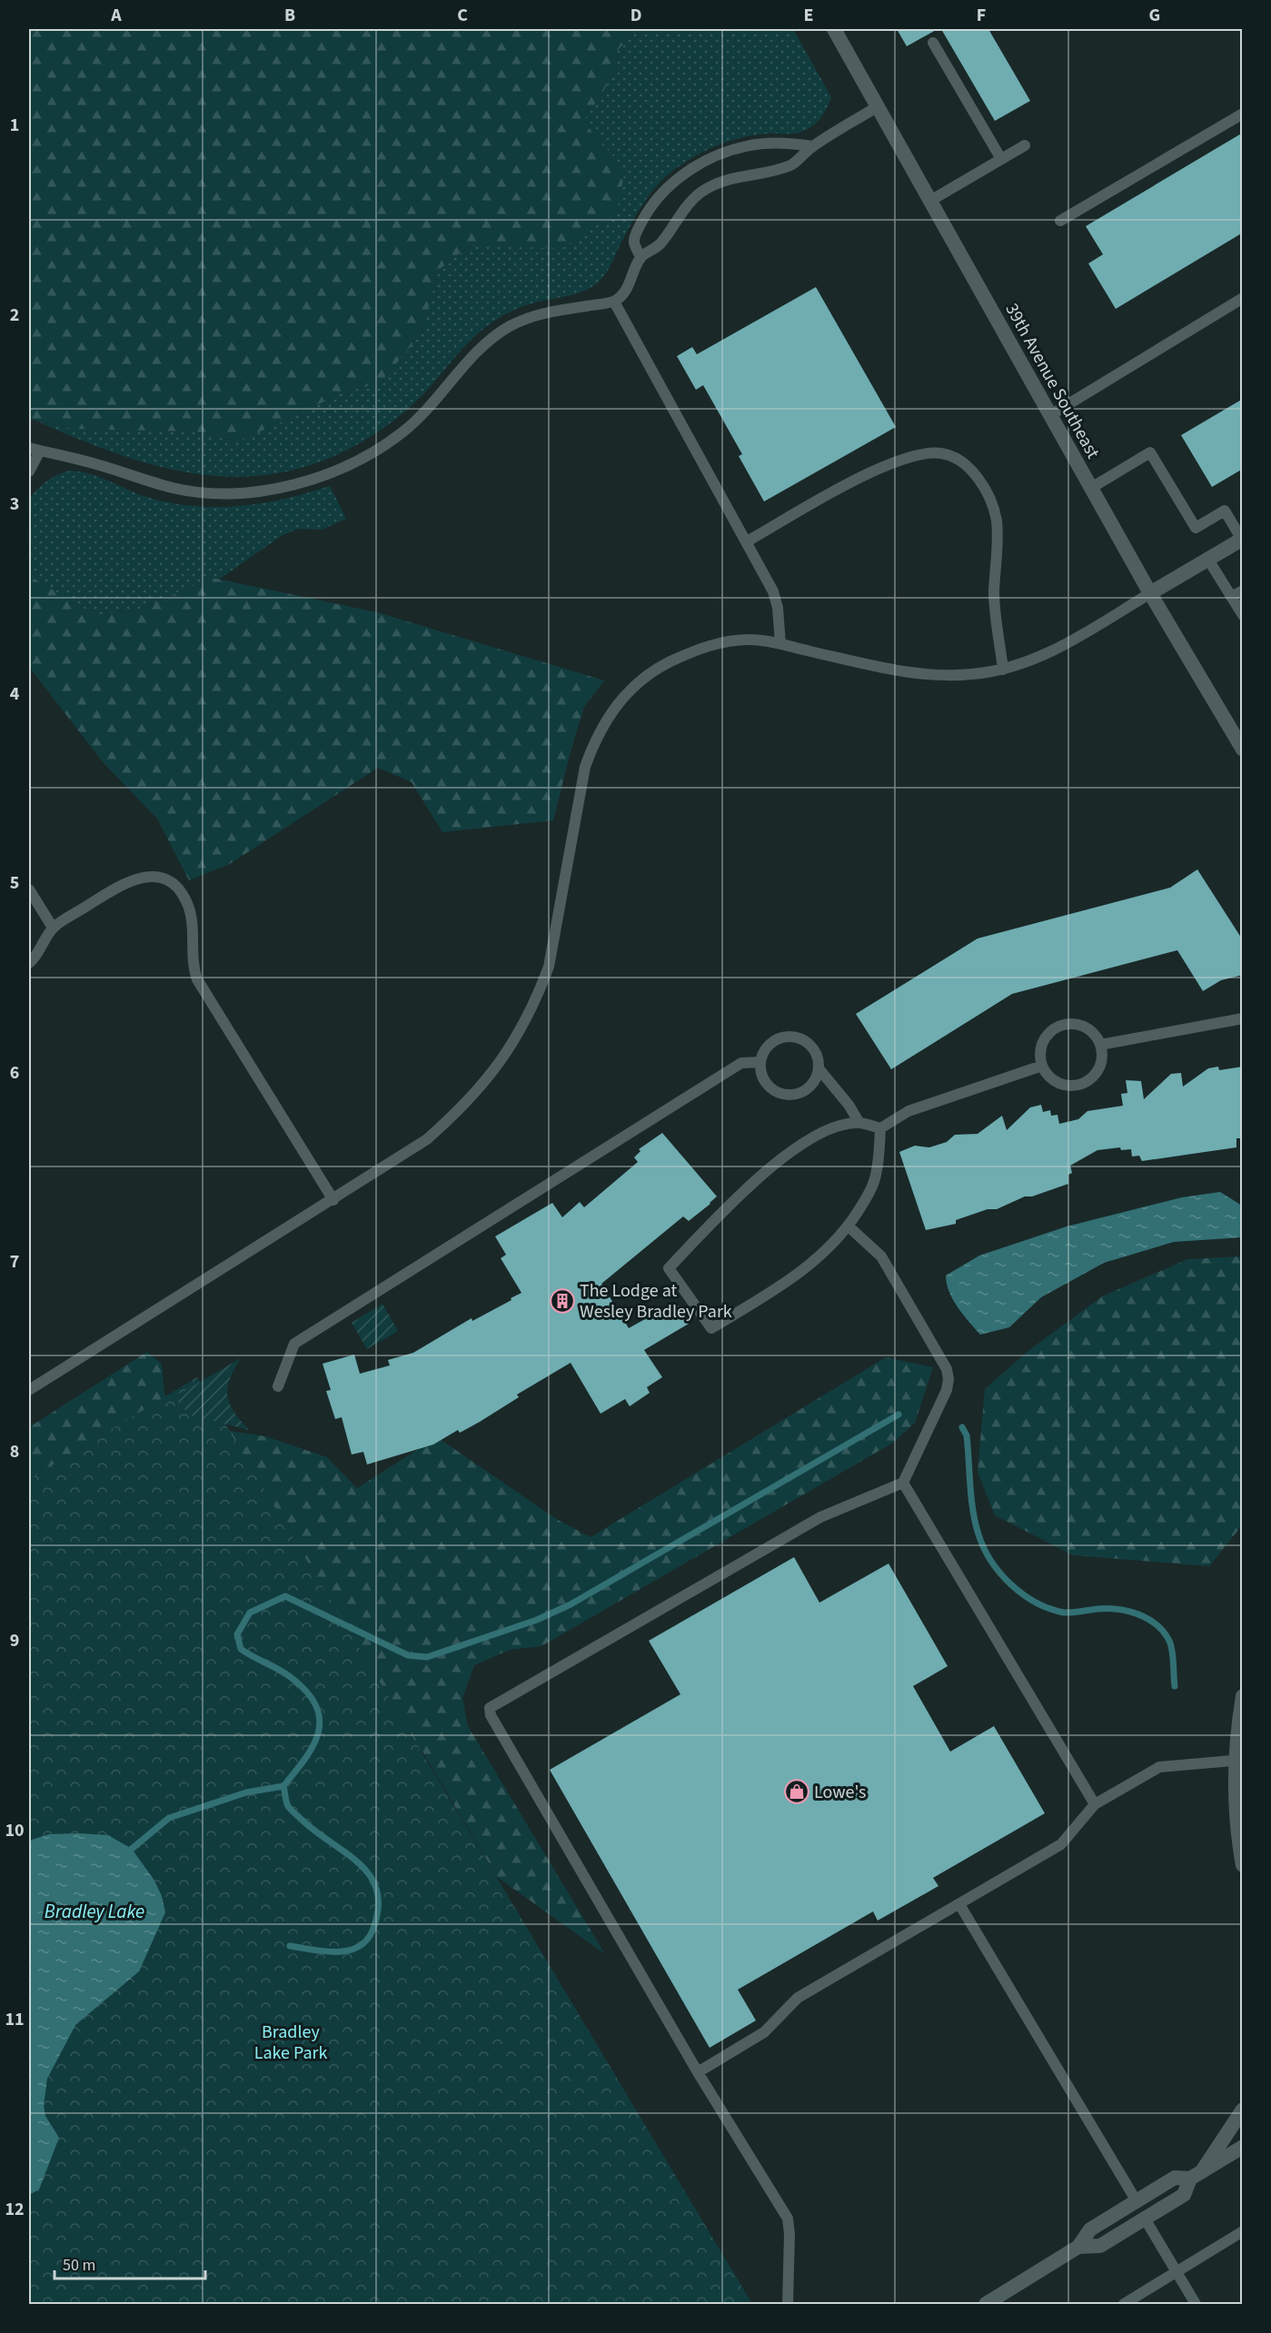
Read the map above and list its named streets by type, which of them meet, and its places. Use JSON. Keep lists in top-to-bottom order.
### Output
{
  "streets": {
    "main road": ["39th Avenue Southeast"]
  },
  "water": ["Bradley Lake"],
  "parks": ["Bradley Lake Park"],
  "places": {
    "building": ["The Lodge at Wesley Bradley Park"],
    "shop": ["Lowe's"]
  },
  "scale_bar": "50 m",
  "grid": {
    "columns": [
      "A",
      "B",
      "C",
      "D",
      "E",
      "F",
      "G"
    ],
    "rows": [
      "1",
      "2",
      "3",
      "4",
      "5",
      "6",
      "7",
      "8",
      "9",
      "10",
      "11",
      "12"
    ]
  }
}
